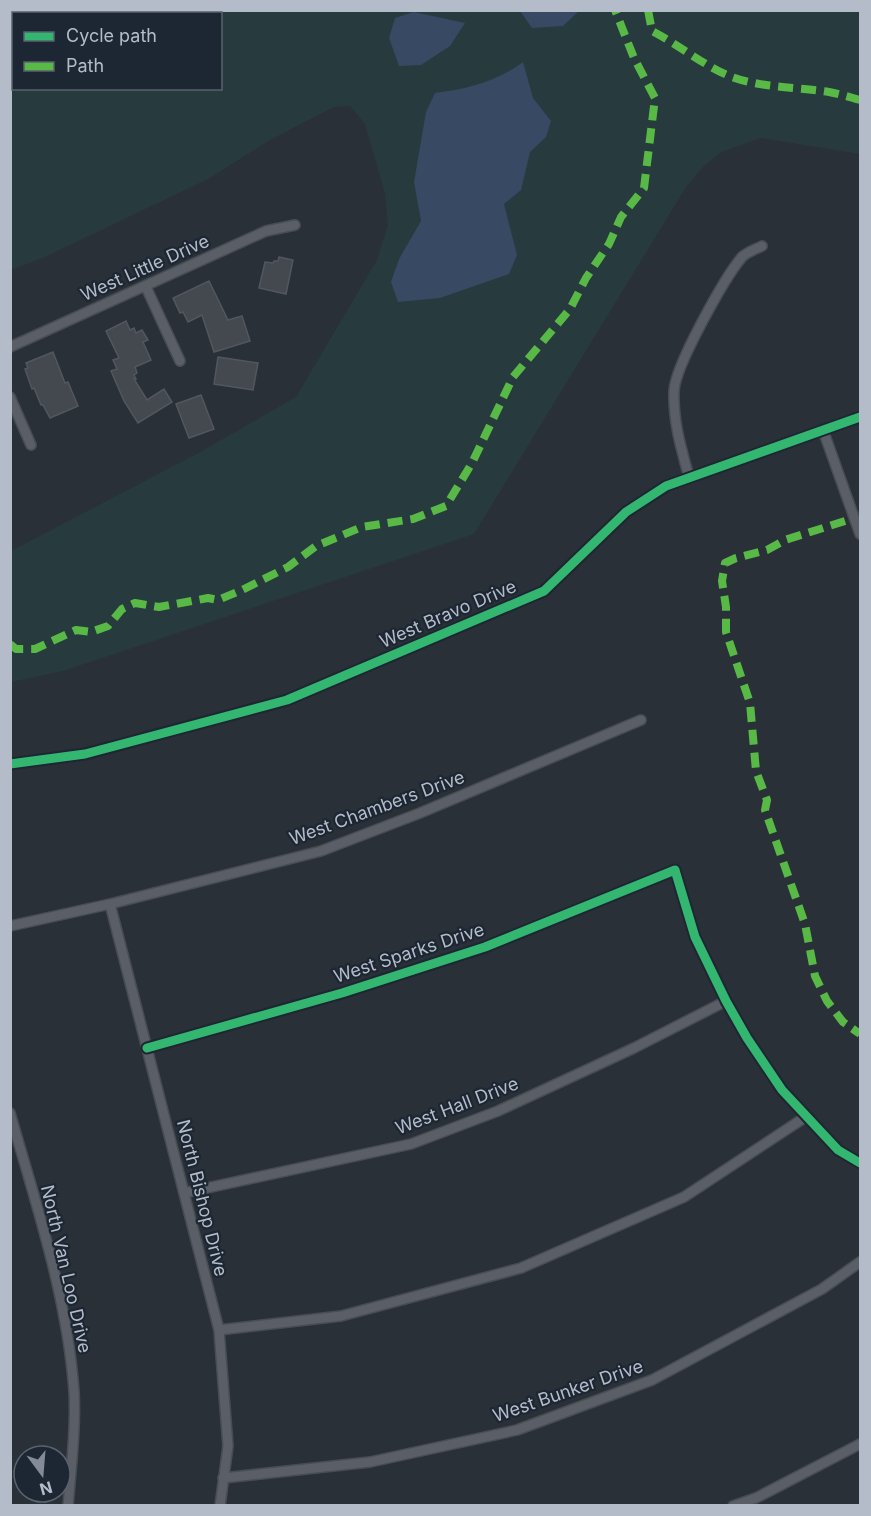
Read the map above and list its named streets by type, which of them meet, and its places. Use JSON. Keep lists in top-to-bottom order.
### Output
{
  "streets": {
    "street": [
      "West Little Drive",
      "West Bravo Drive",
      "West Chambers Drive",
      "West Sparks Drive",
      "West Hall Drive",
      "North Bishop Drive",
      "North Van Loo Drive",
      "West Bunker Drive"
    ]
  },
  "crossings": [
    ["West Chambers Drive", "North Bishop Drive"],
    ["West Sparks Drive", "West Hall Drive"],
    ["West Sparks Drive", "North Bishop Drive"],
    ["West Hall Drive", "North Bishop Drive"],
    ["North Bishop Drive", "West Bunker Drive"]
  ],
  "legend": ["Cycle path", "Path"],
  "north": "bottom"
}
